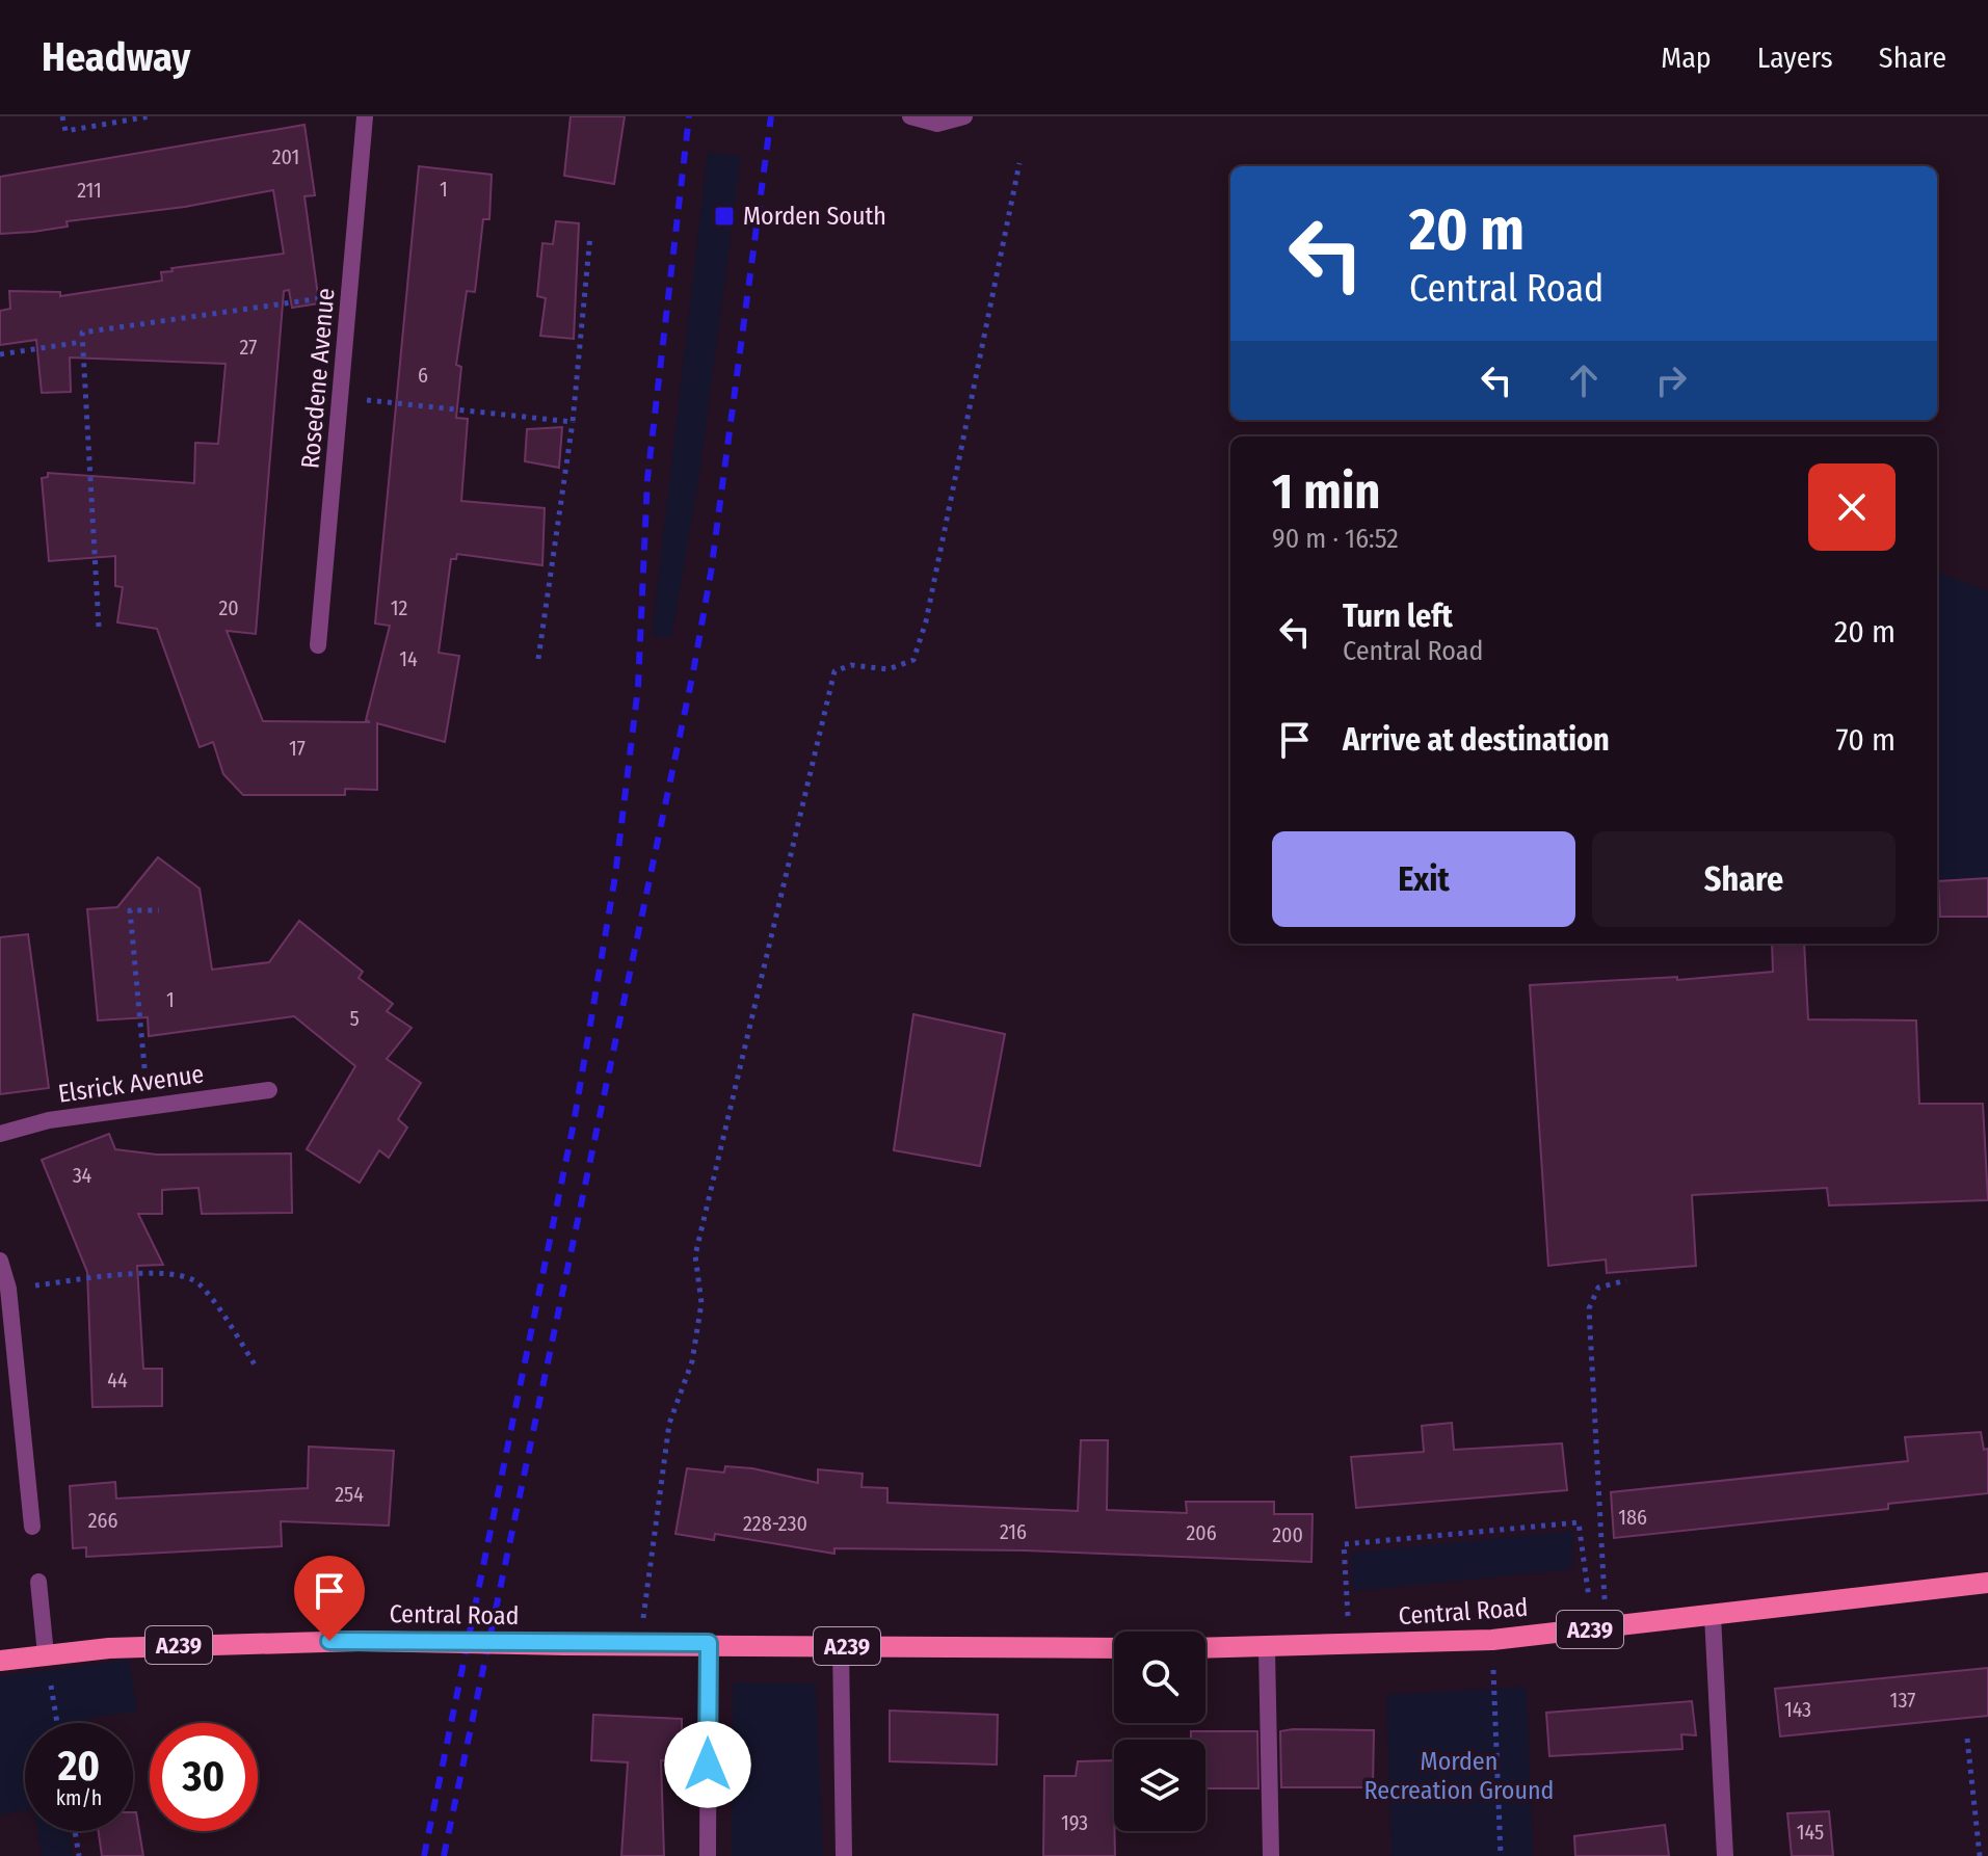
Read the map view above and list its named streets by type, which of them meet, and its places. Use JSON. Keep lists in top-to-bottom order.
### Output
{
  "streets": {
    "main road": ["Central Road", "A239"],
    "street": ["Rosedene Avenue", "Elsrick Avenue"]
  },
  "parks": ["Morden Recreation Ground"],
  "places": {
    "transit": ["Morden South"]
  },
  "house_numbers": [
    "201",
    "1",
    "211",
    "27",
    "6",
    "20",
    "12",
    "14",
    "17",
    "1",
    "5",
    "34",
    "44",
    "254",
    "186",
    "266",
    "228-230",
    "216",
    "206",
    "200",
    "137",
    "143",
    "193",
    "145"
  ],
  "page": {
    "header": "Headway",
    "nav": ["Map", "Layers", "Share"],
    "turn": ["20 m", "Central Road"],
    "heading": ["1 min", "90 m · 16:52"],
    "list": [
      {
        "name": "Turn left",
        "note": "Central Road",
        "value": "20 m"
      },
      {
        "name": "Arrive at destination",
        "value": "70 m"
      }
    ],
    "buttons": ["Exit", "Share"],
    "speed": "20 km/h",
    "limit": "30"
  }
}
